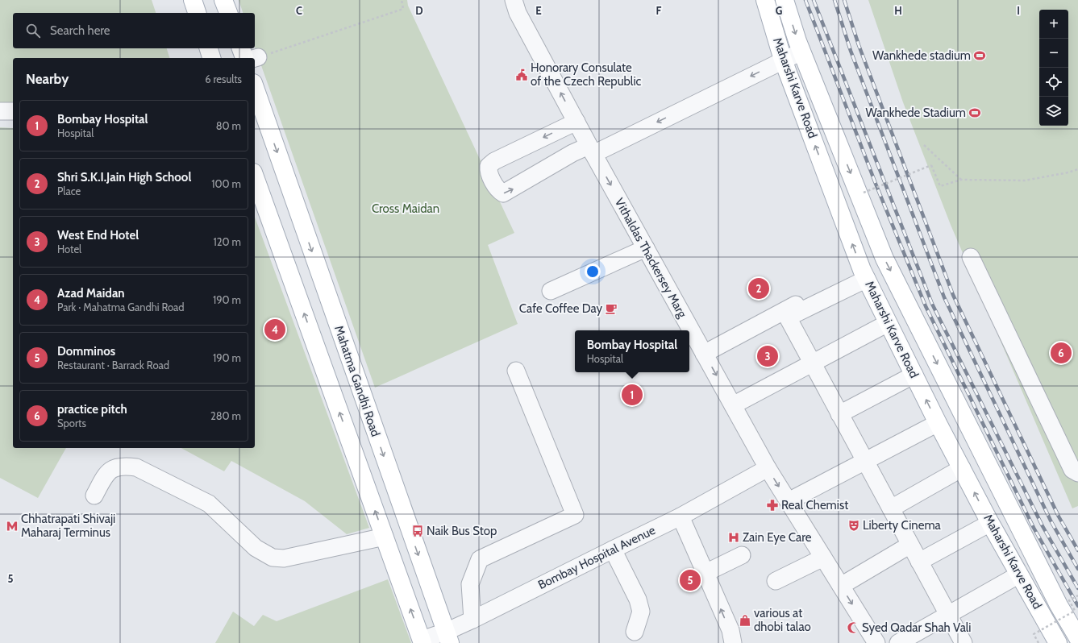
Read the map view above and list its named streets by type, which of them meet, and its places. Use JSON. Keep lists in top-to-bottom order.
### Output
{
  "streets": {
    "main road": ["Maharshi Karve Road", "Mahatma Gandhi Road"],
    "street": ["Vithaldas Thackersey Marg", "Bombay Hospital Avenue"]
  },
  "crossings": [
    ["Vithaldas Thackersey Marg", "Bombay Hospital Avenue"],
    ["Mahatma Gandhi Road", "Bombay Hospital Avenue"]
  ],
  "parks": ["Cross Maidan"],
  "places": {
    "sports": ["Wankhede stadium", "Wankhede Stadium"],
    "public building": ["Honorary Consulate of the Czech Republic"],
    "cafe": ["Cafe Coffee Day"],
    "pharmacy": ["Real Chemist"],
    "theatre": ["Liberty Cinema"],
    "metro station": ["Chhatrapati Shivaji Maharaj Terminus"],
    "bus stop": ["Naik Bus Stop"],
    "hospital": ["Zain Eye Care"],
    "shop": ["various at dhobi talao"],
    "mosque": ["Syed Qadar Shah Vali"]
  },
  "page": {
    "map_buttons": ["+", "−"],
    "search": "Search here",
    "heading": ["Nearby", "6 results"],
    "list": [
      {
        "mark": "1",
        "name": "Bombay Hospital",
        "note": "Hospital",
        "value": "80 m"
      },
      {
        "mark": "2",
        "name": "Shri S.K.I.Jain High School",
        "note": "Place",
        "value": "100 m"
      },
      {
        "mark": "3",
        "name": "West End Hotel",
        "note": "Hotel",
        "value": "120 m"
      },
      {
        "mark": "4",
        "name": "Azad Maidan",
        "note": "Park · Mahatma Gandhi Road",
        "value": "190 m"
      },
      {
        "mark": "5",
        "name": "Domminos",
        "note": "Restaurant · Barrack Road",
        "value": "190 m"
      },
      {
        "mark": "6",
        "name": "practice pitch",
        "note": "Sports",
        "value": "280 m"
      }
    ],
    "pins": [
      "2",
      "4",
      "6",
      "3",
      "1",
      "5"
    ],
    "popup": ["Bombay Hospital", "Hospital"]
  },
  "grid": {
    "columns": [
      "C",
      "D",
      "E",
      "F",
      "G",
      "H",
      "I"
    ],
    "rows": ["5"]
  }
}
